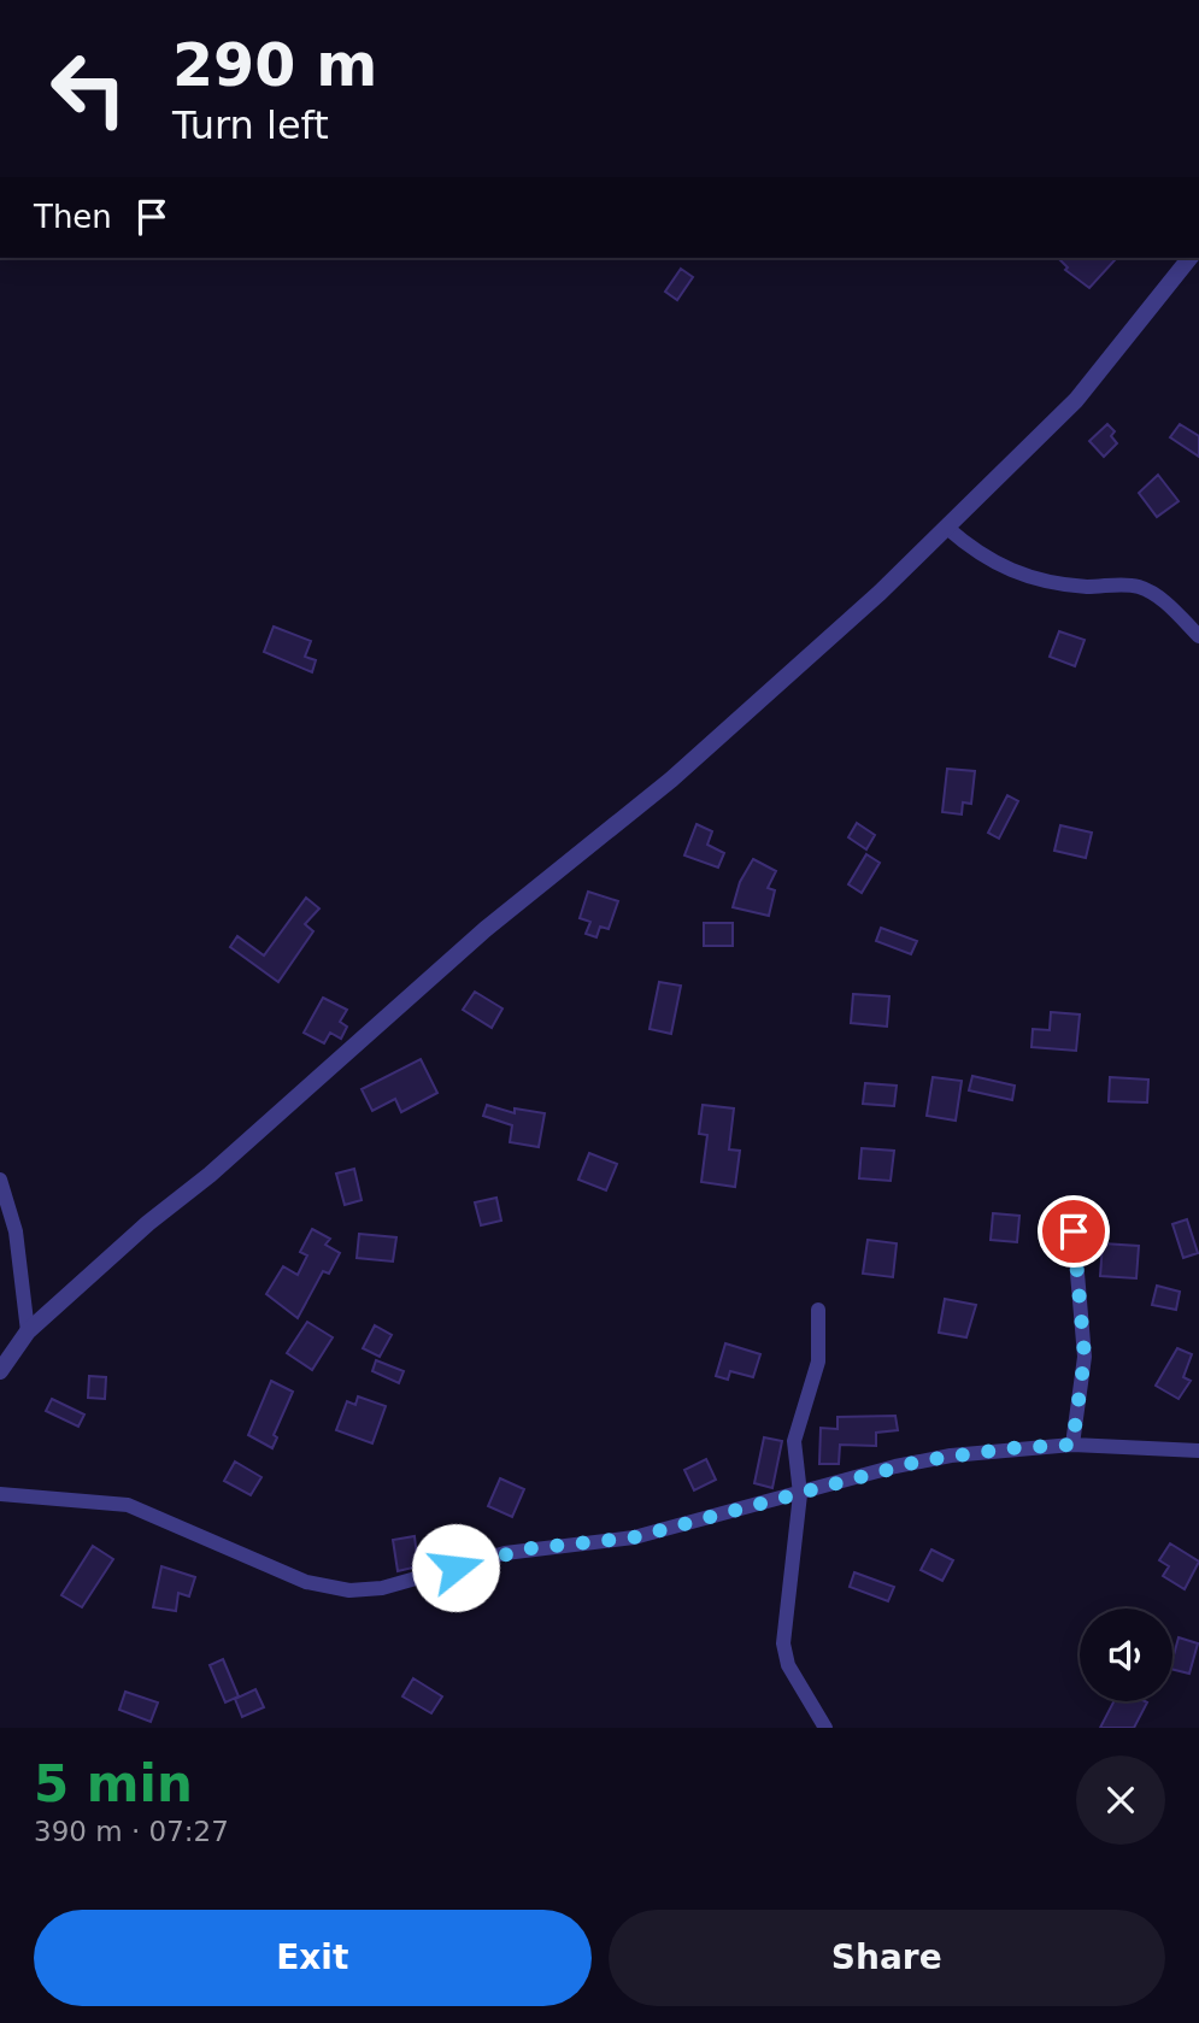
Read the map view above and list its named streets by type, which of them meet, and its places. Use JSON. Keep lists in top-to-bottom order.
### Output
{
  "page": {
    "turn": ["290 m", "Turn left"],
    "then": "Then",
    "heading": ["5 min", "390 m · 07:27"],
    "buttons": ["Exit", "Share"]
  }
}
